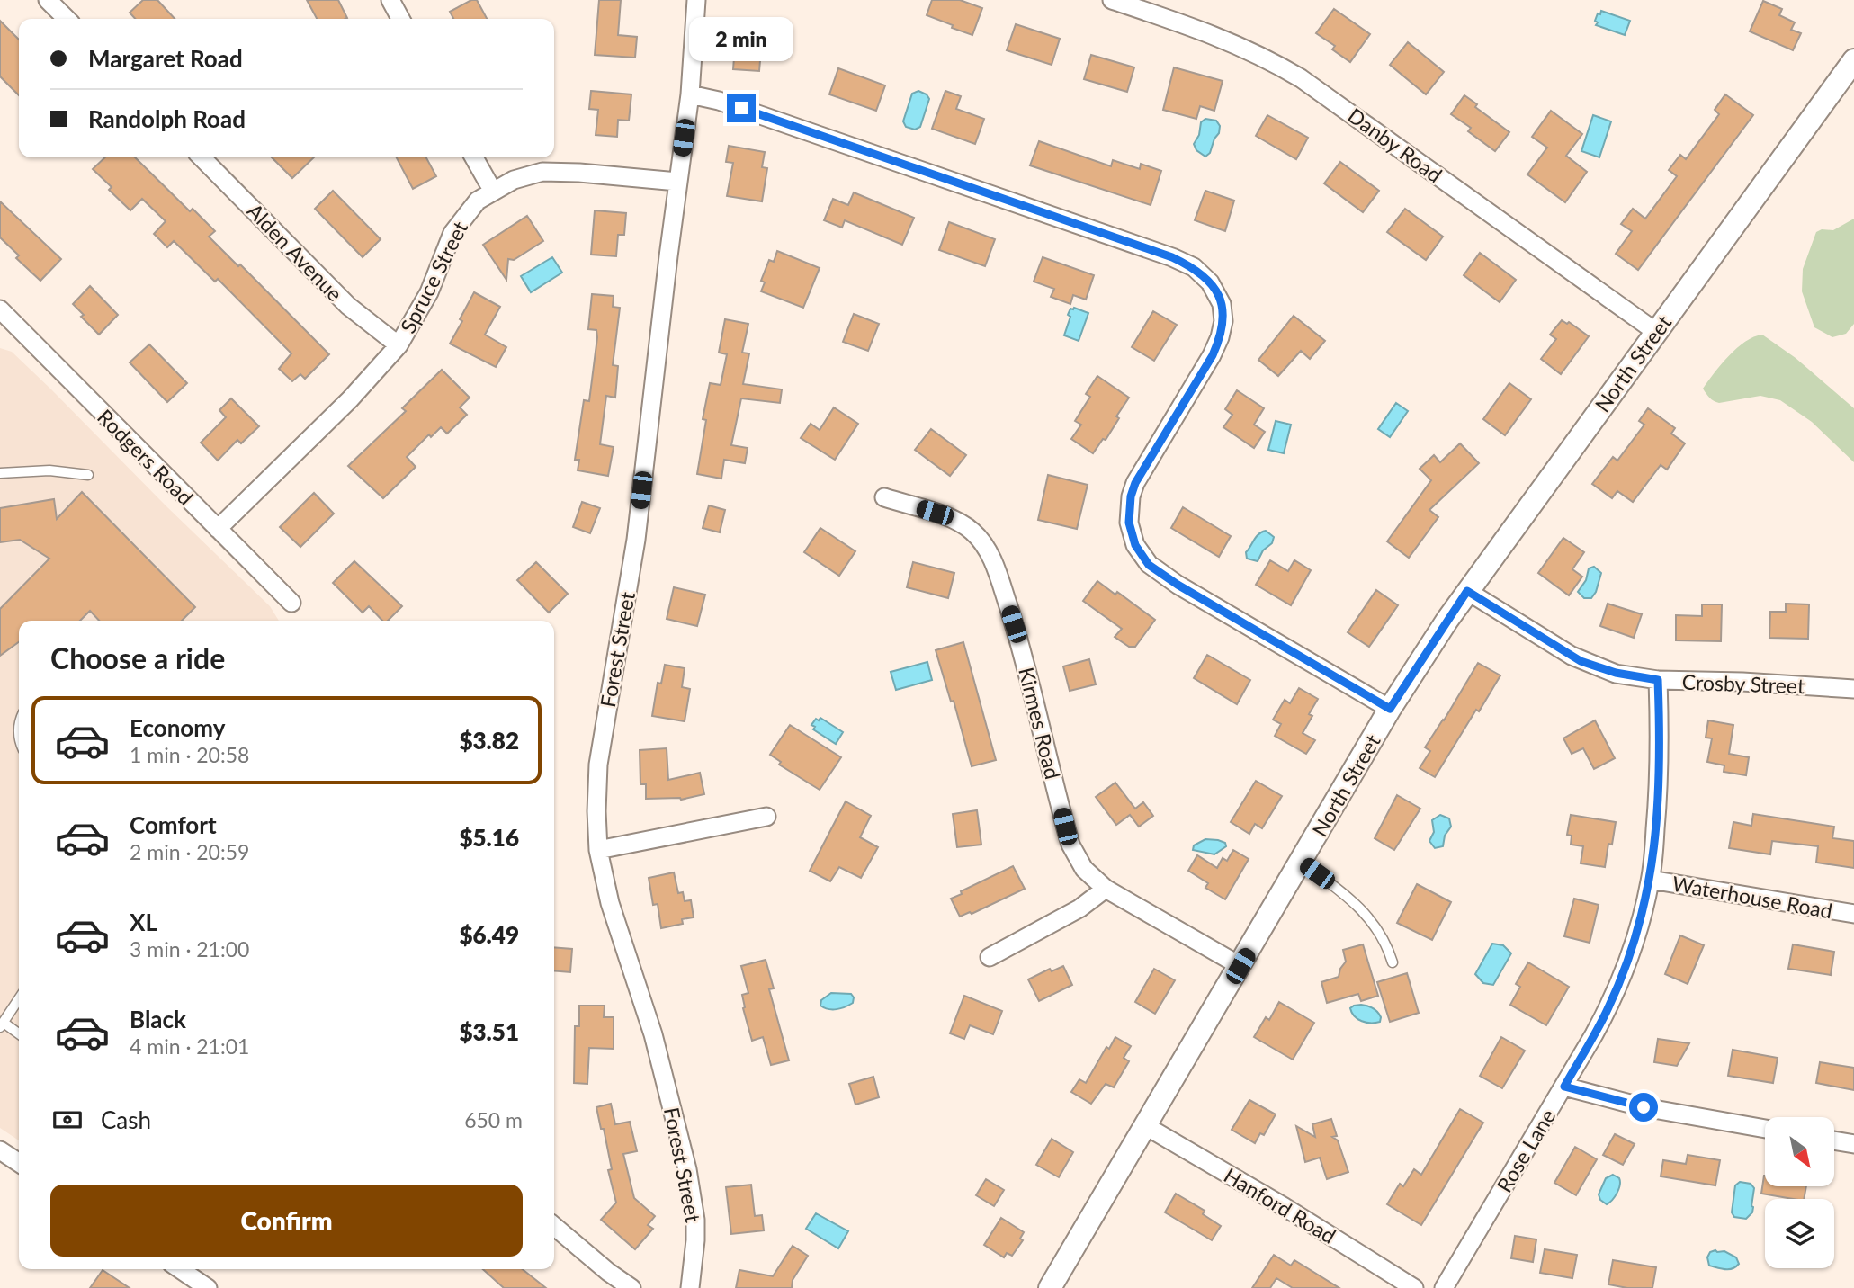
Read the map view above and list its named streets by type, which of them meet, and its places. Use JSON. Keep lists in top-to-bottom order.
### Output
{
  "streets": {
    "street": [
      "Danby Road",
      "Alden Avenue",
      "Spruce Street",
      "North Street",
      "Rodgers Road",
      "Forest Street",
      "Crosby Street",
      "Kirmes Road",
      "Waterhouse Road",
      "Rose Lane",
      "Hanford Road"
    ]
  },
  "crossings": [
    ["Danby Road", "North Street"],
    ["Alden Avenue", "Spruce Street"],
    ["Spruce Street", "Rodgers Road"],
    ["Spruce Street", "Forest Street"],
    ["North Street", "Crosby Street"],
    ["North Street", "Kirmes Road"],
    ["North Street", "Hanford Road"],
    ["Crosby Street", "Rose Lane"],
    ["Waterhouse Road", "Rose Lane"]
  ],
  "north": "bottom right",
  "page": {
    "bubble": "2 min",
    "banner": ["Margaret Road", "Randolph Road"],
    "heading": "Choose a ride",
    "list": [
      {
        "name": "Economy",
        "note": "1 min · 20:58",
        "value": "$3.82"
      },
      {
        "name": "Comfort",
        "note": "2 min · 20:59",
        "value": "$5.16"
      },
      {
        "name": "XL",
        "note": "3 min · 21:00",
        "value": "$6.49"
      },
      {
        "name": "Black",
        "note": "4 min · 21:01",
        "value": "$3.51"
      }
    ],
    "pay": ["Cash", "650 m"],
    "buttons": "Confirm"
  }
}
